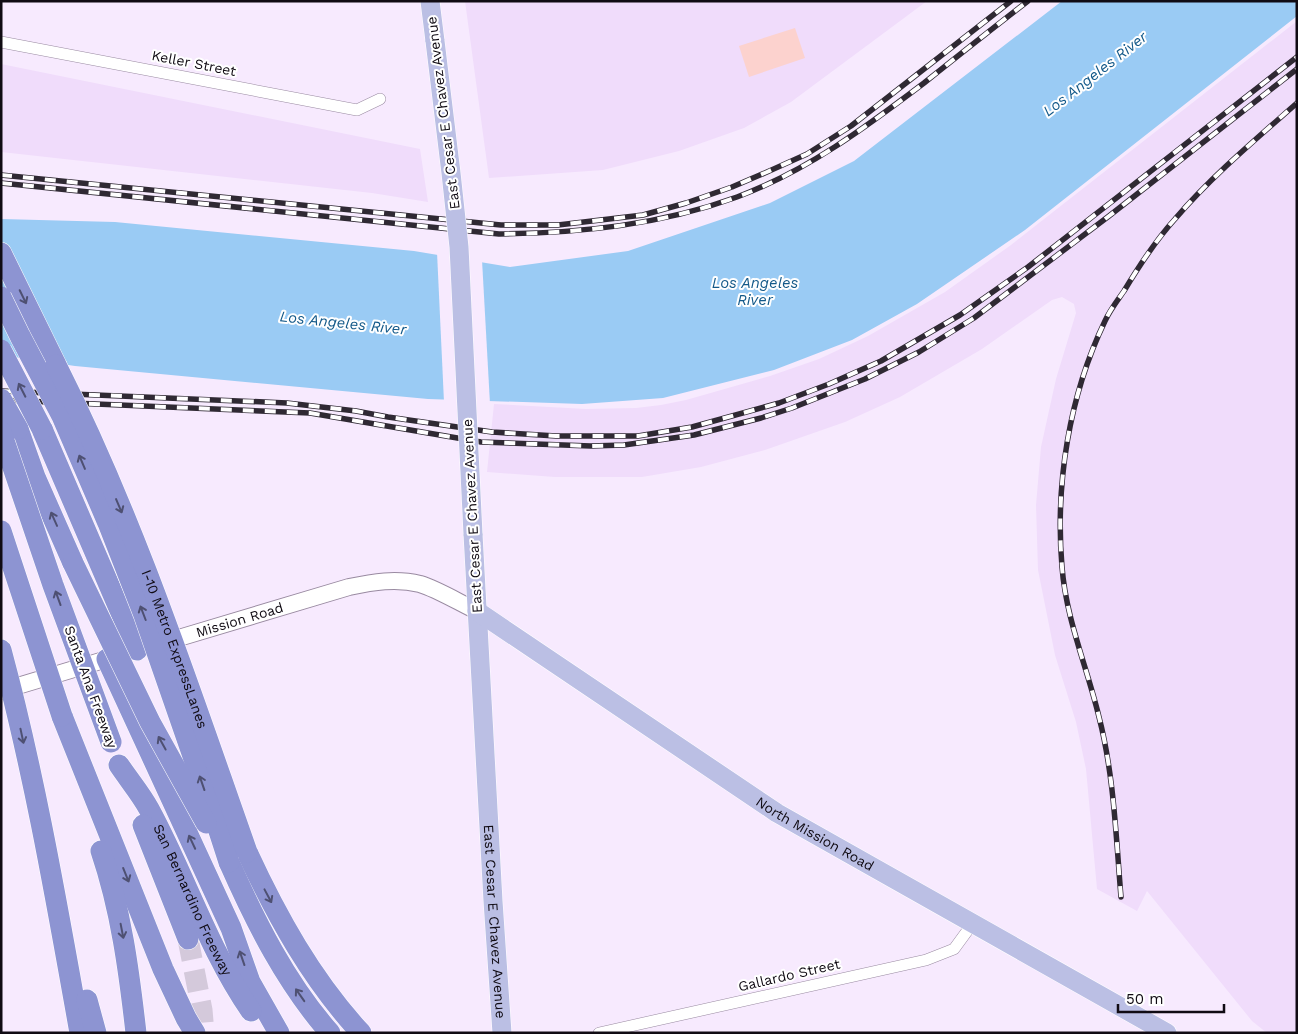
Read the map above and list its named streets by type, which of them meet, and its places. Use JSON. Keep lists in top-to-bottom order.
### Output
{
  "streets": {
    "highway": ["I-10 Metro ExpressLanes", "Santa Ana Freeway", "San Bernardino Freeway"],
    "main road": ["East Cesar E Chavez Avenue", "Mission Road", "North Mission Road"],
    "street": ["Keller Street", "Gallardo Street"]
  },
  "crossings": [
    ["East Cesar E Chavez Avenue", "Mission Road"],
    ["East Cesar E Chavez Avenue", "North Mission Road"],
    ["Mission Road", "North Mission Road"],
    ["Santa Ana Freeway", "San Bernardino Freeway"],
    ["North Mission Road", "Gallardo Street"]
  ],
  "water": ["Los Angeles River"],
  "scale_bar": "50 m"
}
